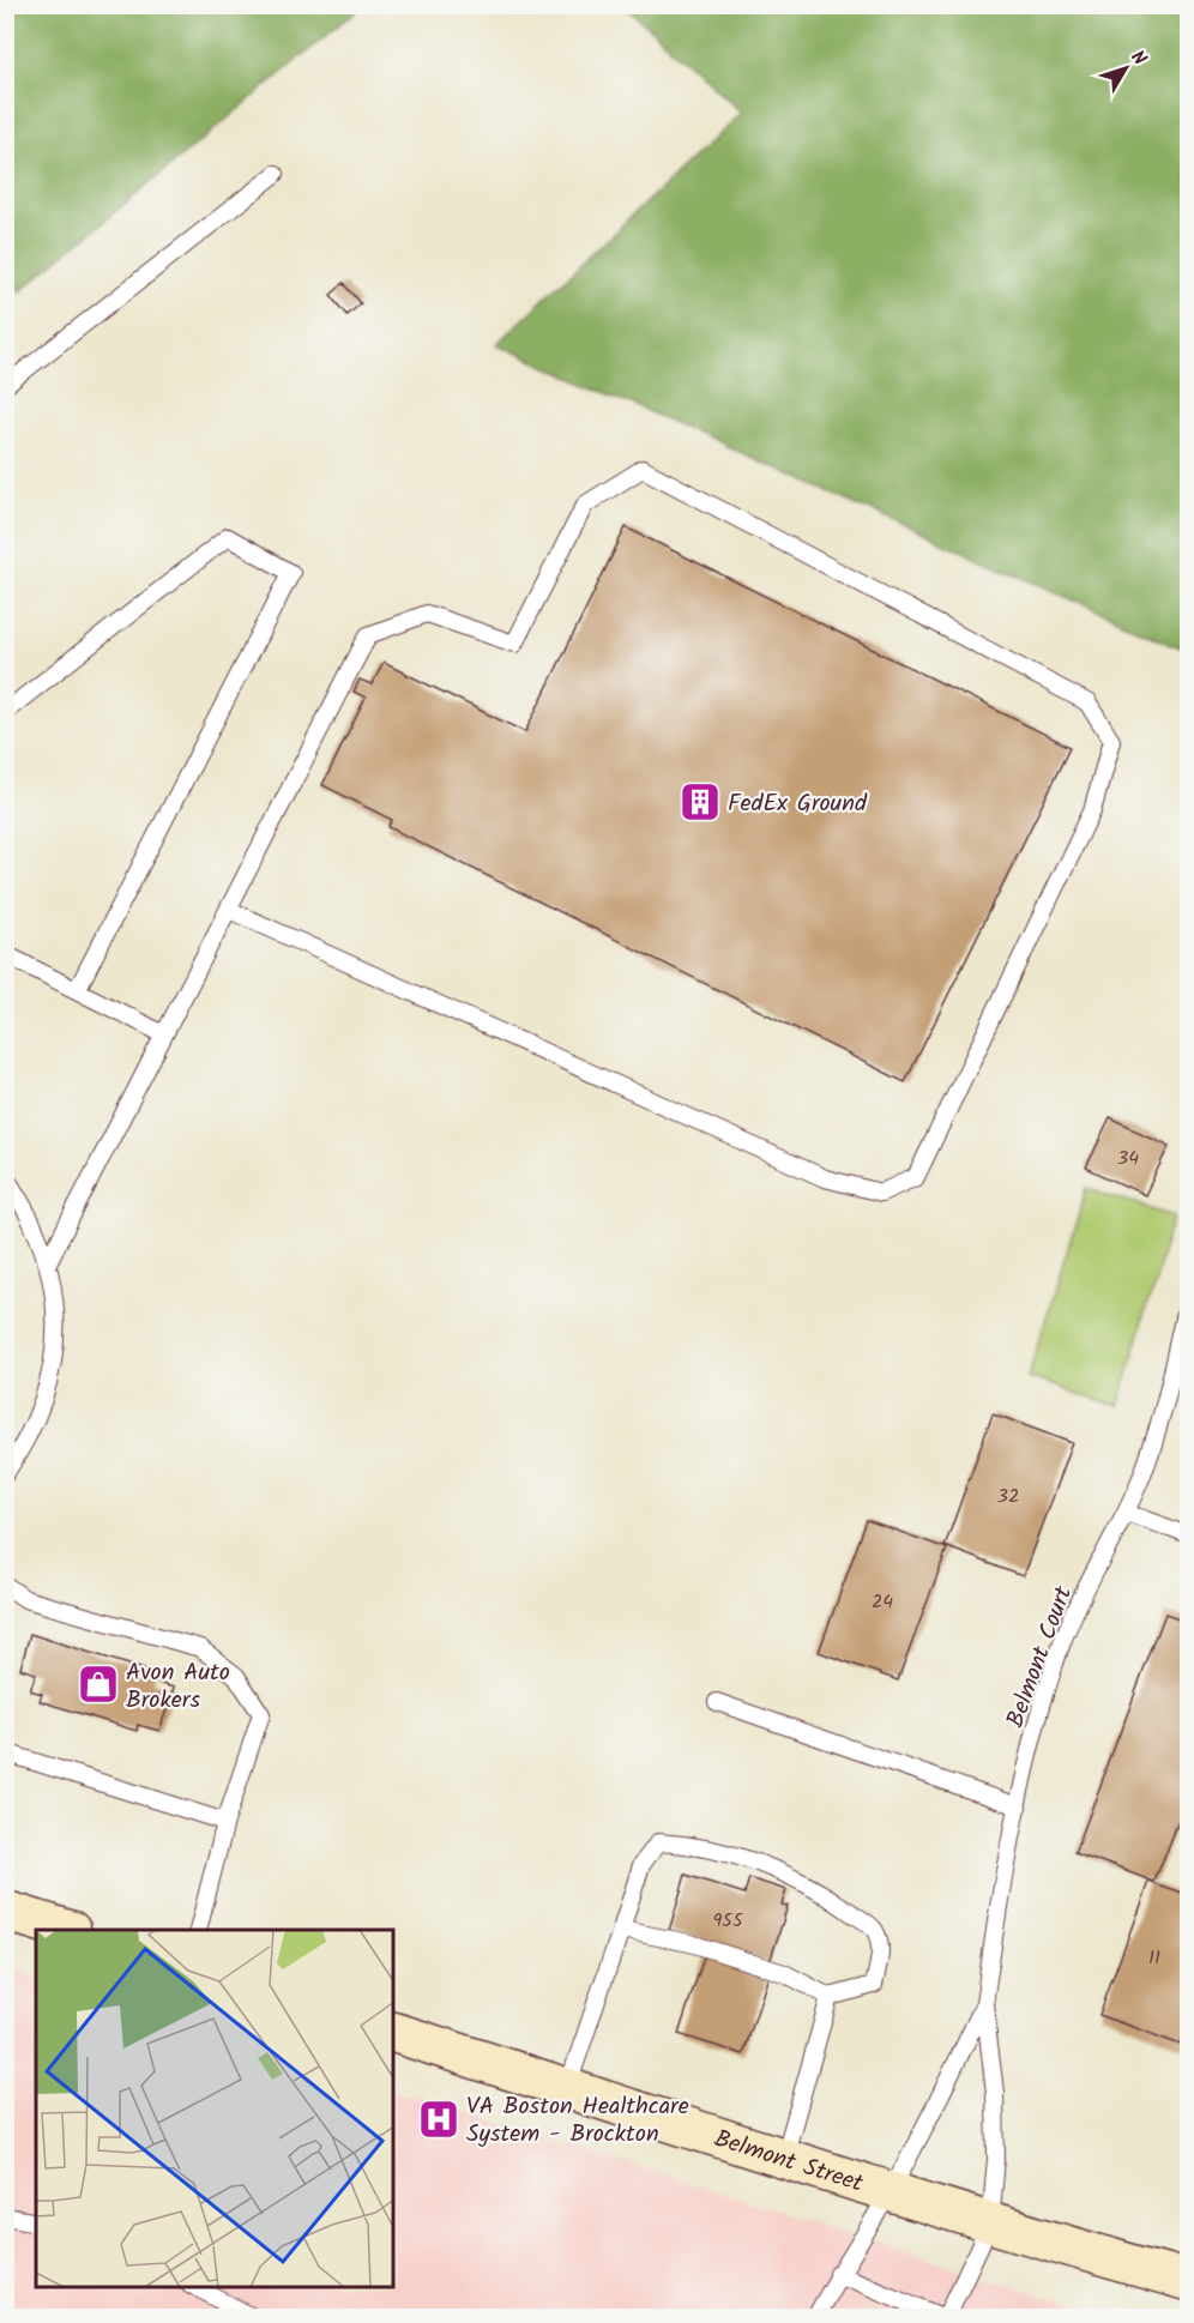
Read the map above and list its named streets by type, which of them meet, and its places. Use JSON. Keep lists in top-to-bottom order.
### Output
{
  "streets": {
    "main road": ["Belmont Street"],
    "lane": ["Belmont Court"]
  },
  "crossings": [
    ["Belmont Court", "Belmont Street"]
  ],
  "places": {
    "building": ["FedEx Ground"],
    "shop": ["Avon Auto Brokers"],
    "hospital": ["VA Boston Healthcare System - Brockton"]
  },
  "house_numbers": [
    "34",
    "32",
    "24",
    "955",
    "11"
  ],
  "north": "top right"
}
